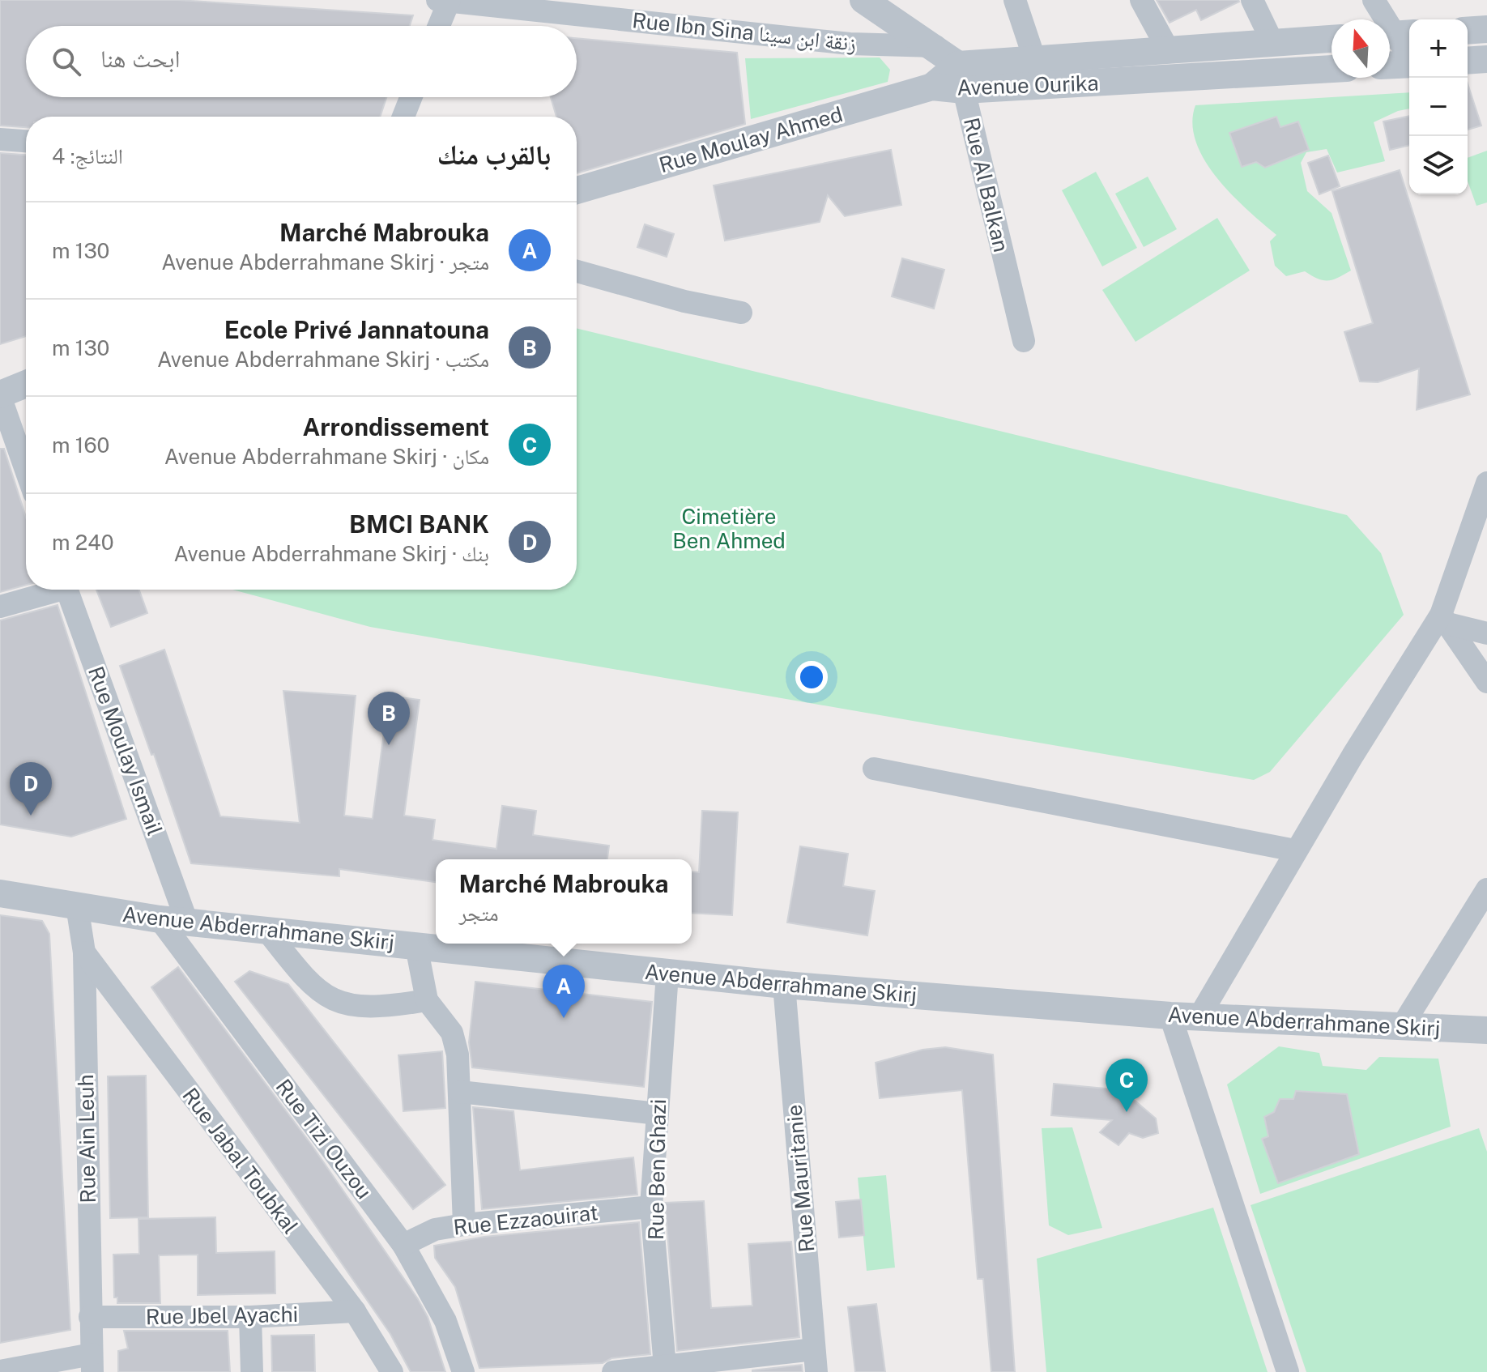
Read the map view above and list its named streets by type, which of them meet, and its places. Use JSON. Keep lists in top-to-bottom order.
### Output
{
  "streets": {
    "street": [
      "Rue Ibn Sina زنقة ابن سينا",
      "Avenue Ourika",
      "Rue Moulay Ahmed",
      "Rue Al Balkan",
      "Rue Moulay Ismail",
      "Avenue Abderrahmane Skirj",
      "Rue Ain Leuh",
      "Rue Tizi Ouzou",
      "Rue Jabal Toubkal",
      "Rue Ben Ghazi",
      "Rue Mauritanie",
      "Rue Ezzaouirat",
      "Rue Jbel Ayachi"
    ]
  },
  "crossings": [
    ["Avenue Ourika", "Rue Moulay Ahmed"],
    ["Avenue Ourika", "Rue Al Balkan"],
    ["Rue Moulay Ismail", "Avenue Abderrahmane Skirj"],
    ["Avenue Abderrahmane Skirj", "Rue Ain Leuh"],
    ["Avenue Abderrahmane Skirj", "Rue Tizi Ouzou"],
    ["Avenue Abderrahmane Skirj", "Rue Ben Ghazi"],
    ["Avenue Abderrahmane Skirj", "Rue Mauritanie"],
    ["Rue Ain Leuh", "Rue Jabal Toubkal"],
    ["Rue Ain Leuh", "Rue Jbel Ayachi"],
    ["Rue Tizi Ouzou", "Rue Ezzaouirat"],
    ["Rue Jabal Toubkal", "Rue Jbel Ayachi"],
    ["Rue Ben Ghazi", "Rue Ezzaouirat"]
  ],
  "parks": ["Cimetière Ben Ahmed"],
  "north": "top",
  "page": {
    "map_buttons": ["+", "−"],
    "search": "ابحث هنا",
    "heading": ["بالقرب منك", "النتائج: 4"],
    "list": [
      {
        "mark": "A",
        "name": "Marché Mabrouka",
        "note": "متجر · Avenue Abderrahmane Skirj",
        "value": "130 m"
      },
      {
        "mark": "B",
        "name": "Ecole Privé Jannatouna",
        "note": "مكتب · Avenue Abderrahmane Skirj",
        "value": "130 m"
      },
      {
        "mark": "C",
        "name": "Arrondissement",
        "note": "مكان · Avenue Abderrahmane Skirj",
        "value": "160 m"
      },
      {
        "mark": "D",
        "name": "BMCI BANK",
        "note": "بنك · Avenue Abderrahmane Skirj",
        "value": "240 m"
      }
    ],
    "pins": [
      "B",
      "D",
      "A",
      "C"
    ],
    "popup": ["Marché Mabrouka", "متجر"]
  }
}
